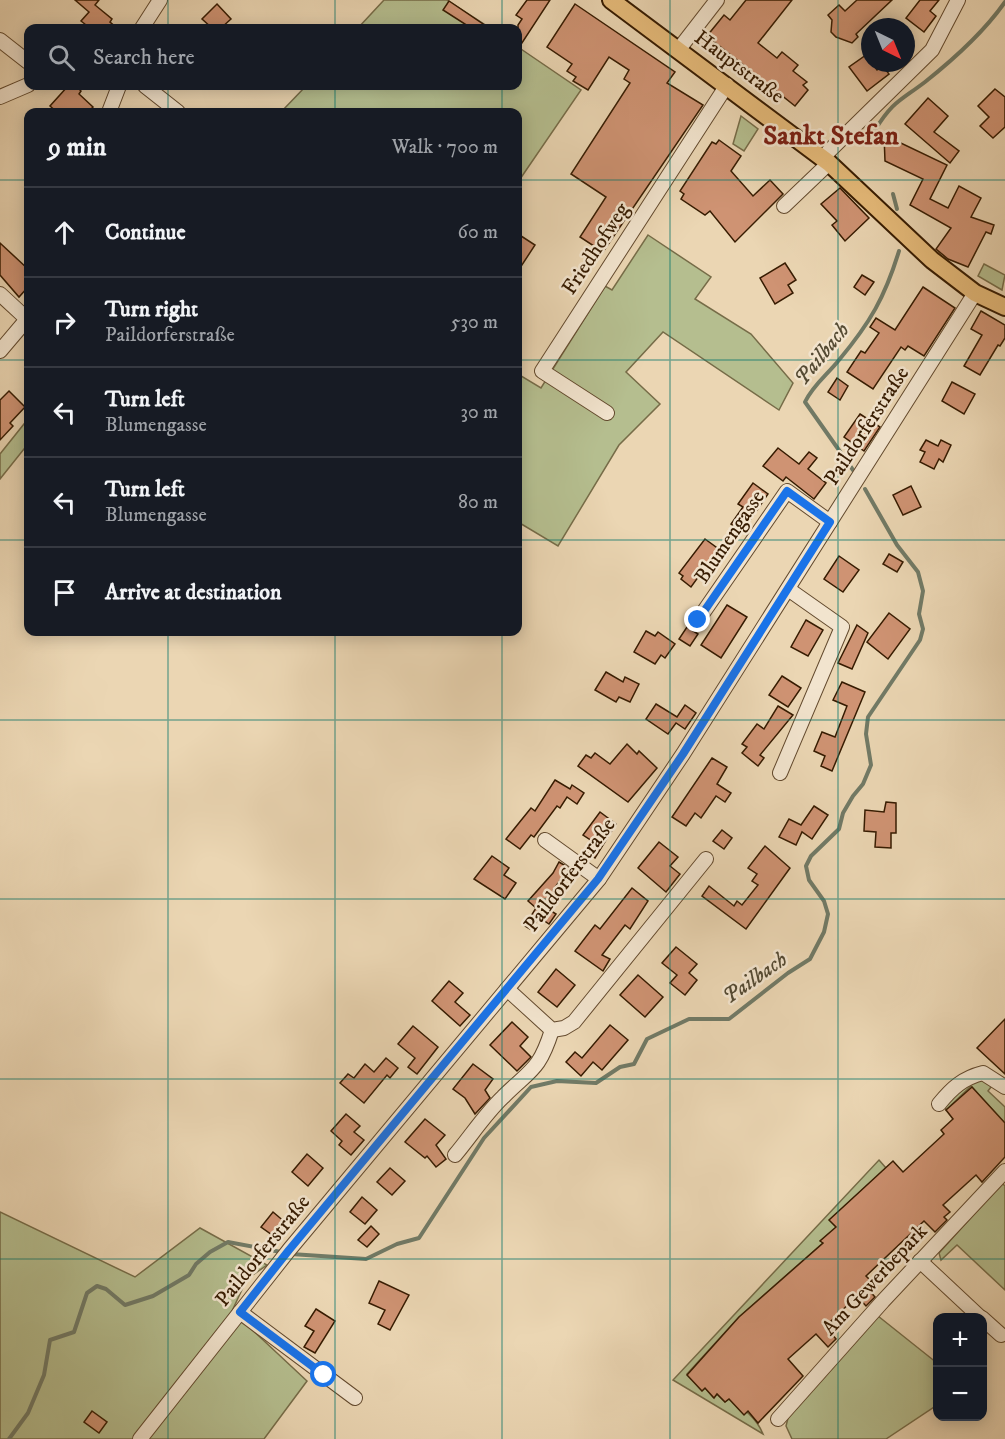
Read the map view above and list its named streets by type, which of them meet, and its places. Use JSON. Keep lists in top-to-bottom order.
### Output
{
  "streets": {
    "main road": ["Hauptstraße"],
    "street": [
      "Friedhofweg",
      "Paildorferstraße",
      "Blumengasse",
      "Am Gewerbepark"
    ]
  },
  "crossings": [
    ["Hauptstraße", "Friedhofweg"],
    ["Hauptstraße", "Paildorferstraße"],
    ["Paildorferstraße", "Blumengasse"]
  ],
  "districts": ["Sankt Stefan"],
  "water": ["Pailbach"],
  "north": "bottom right",
  "page": {
    "search": "Search here",
    "heading": ["9 min", "Walk · 700 m"],
    "list": [
      ["Continue", "60 m"],
      ["Turn right", "Paildorferstraße", "530 m"],
      ["Turn left", "Blumengasse", "30 m"],
      ["Turn left", "Blumengasse", "80 m"],
      "Arrive at destination"
    ],
    "map_buttons": ["+", "−"]
  }
}
